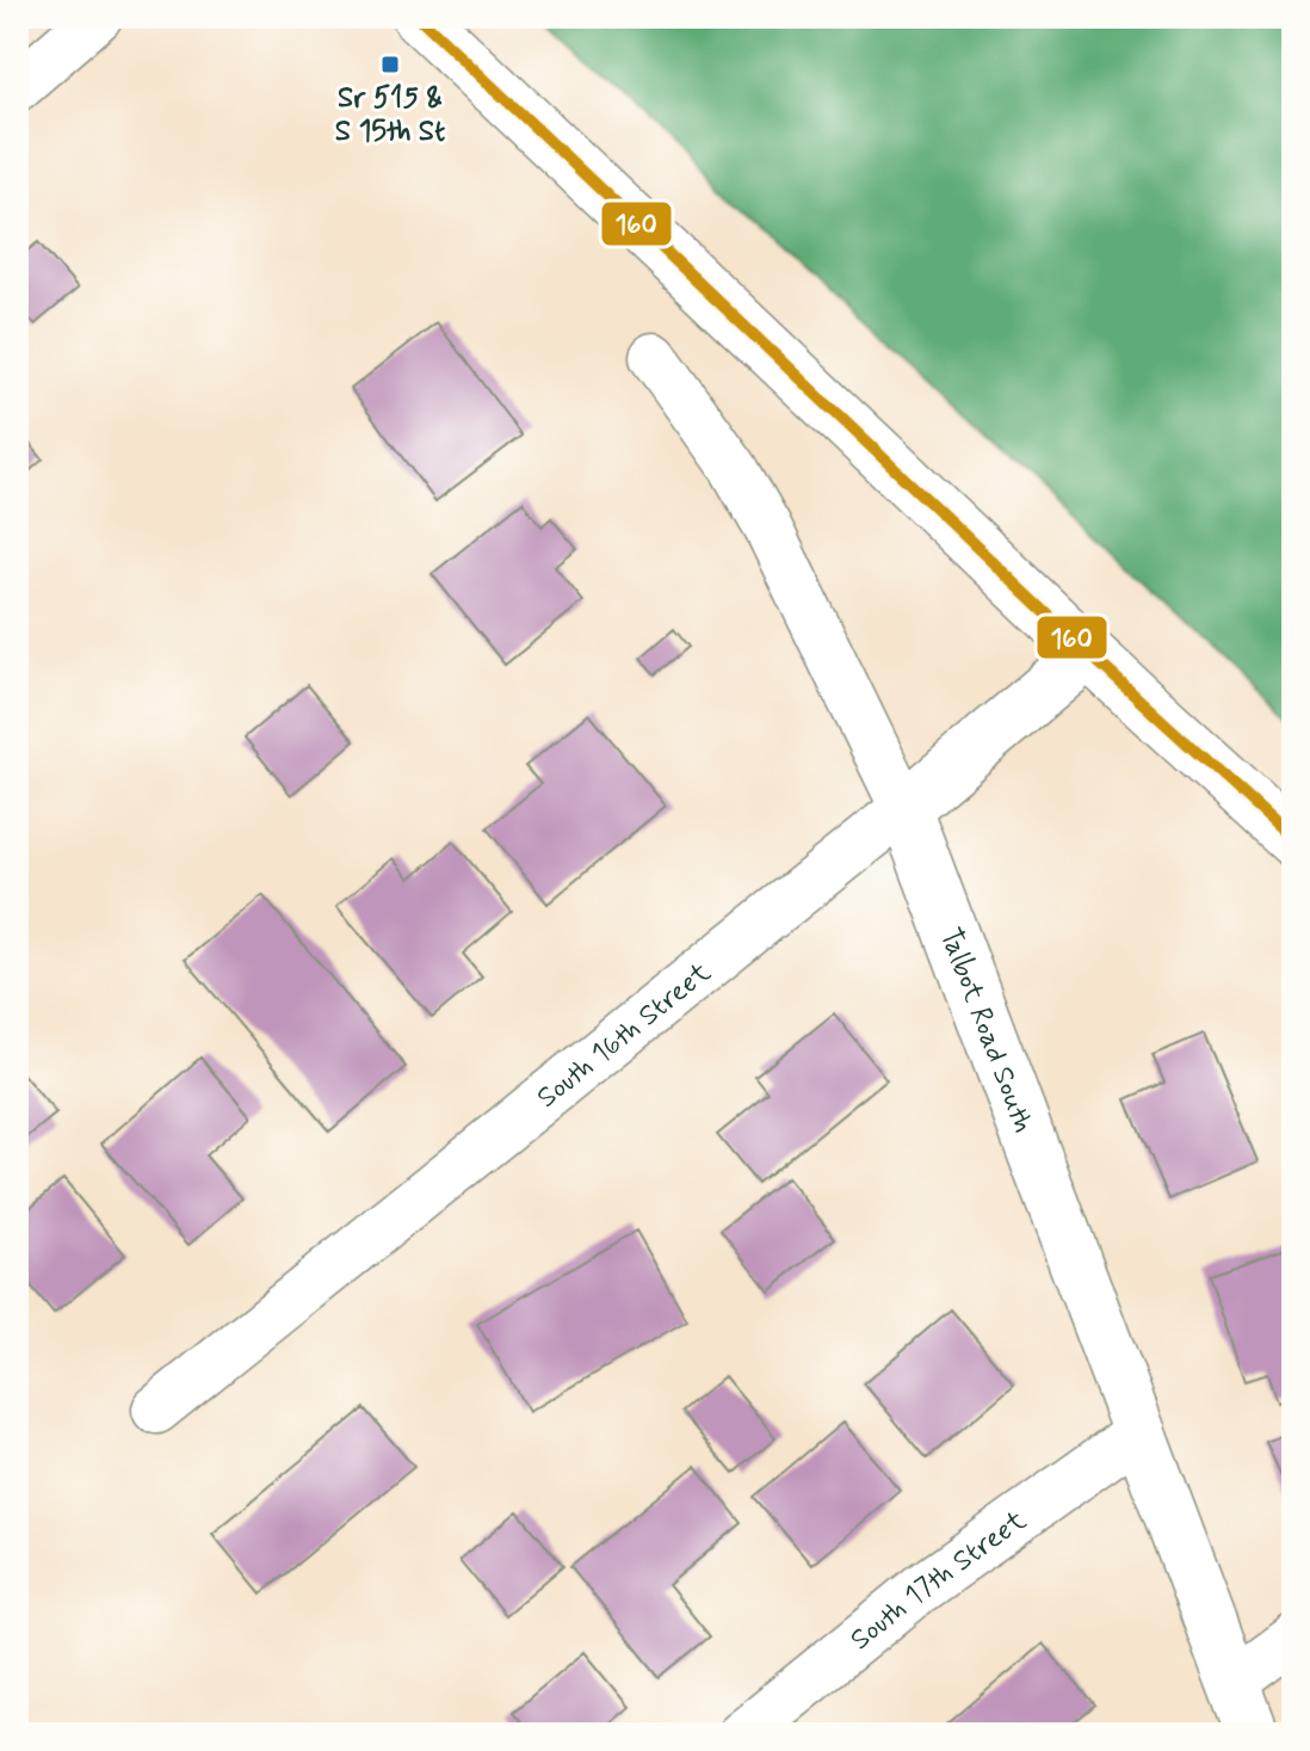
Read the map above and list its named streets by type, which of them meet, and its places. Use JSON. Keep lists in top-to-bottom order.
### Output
{
  "streets": {
    "street": ["Talbot Road South", "South 16th Street", "South 17th Street"]
  },
  "crossings": [
    ["Talbot Road South", "South 16th Street"],
    ["Talbot Road South", "South 17th Street"]
  ],
  "places": {
    "transit": ["Sr 515 & S 15th St"]
  },
  "lines": ["transit line 160"]
}
